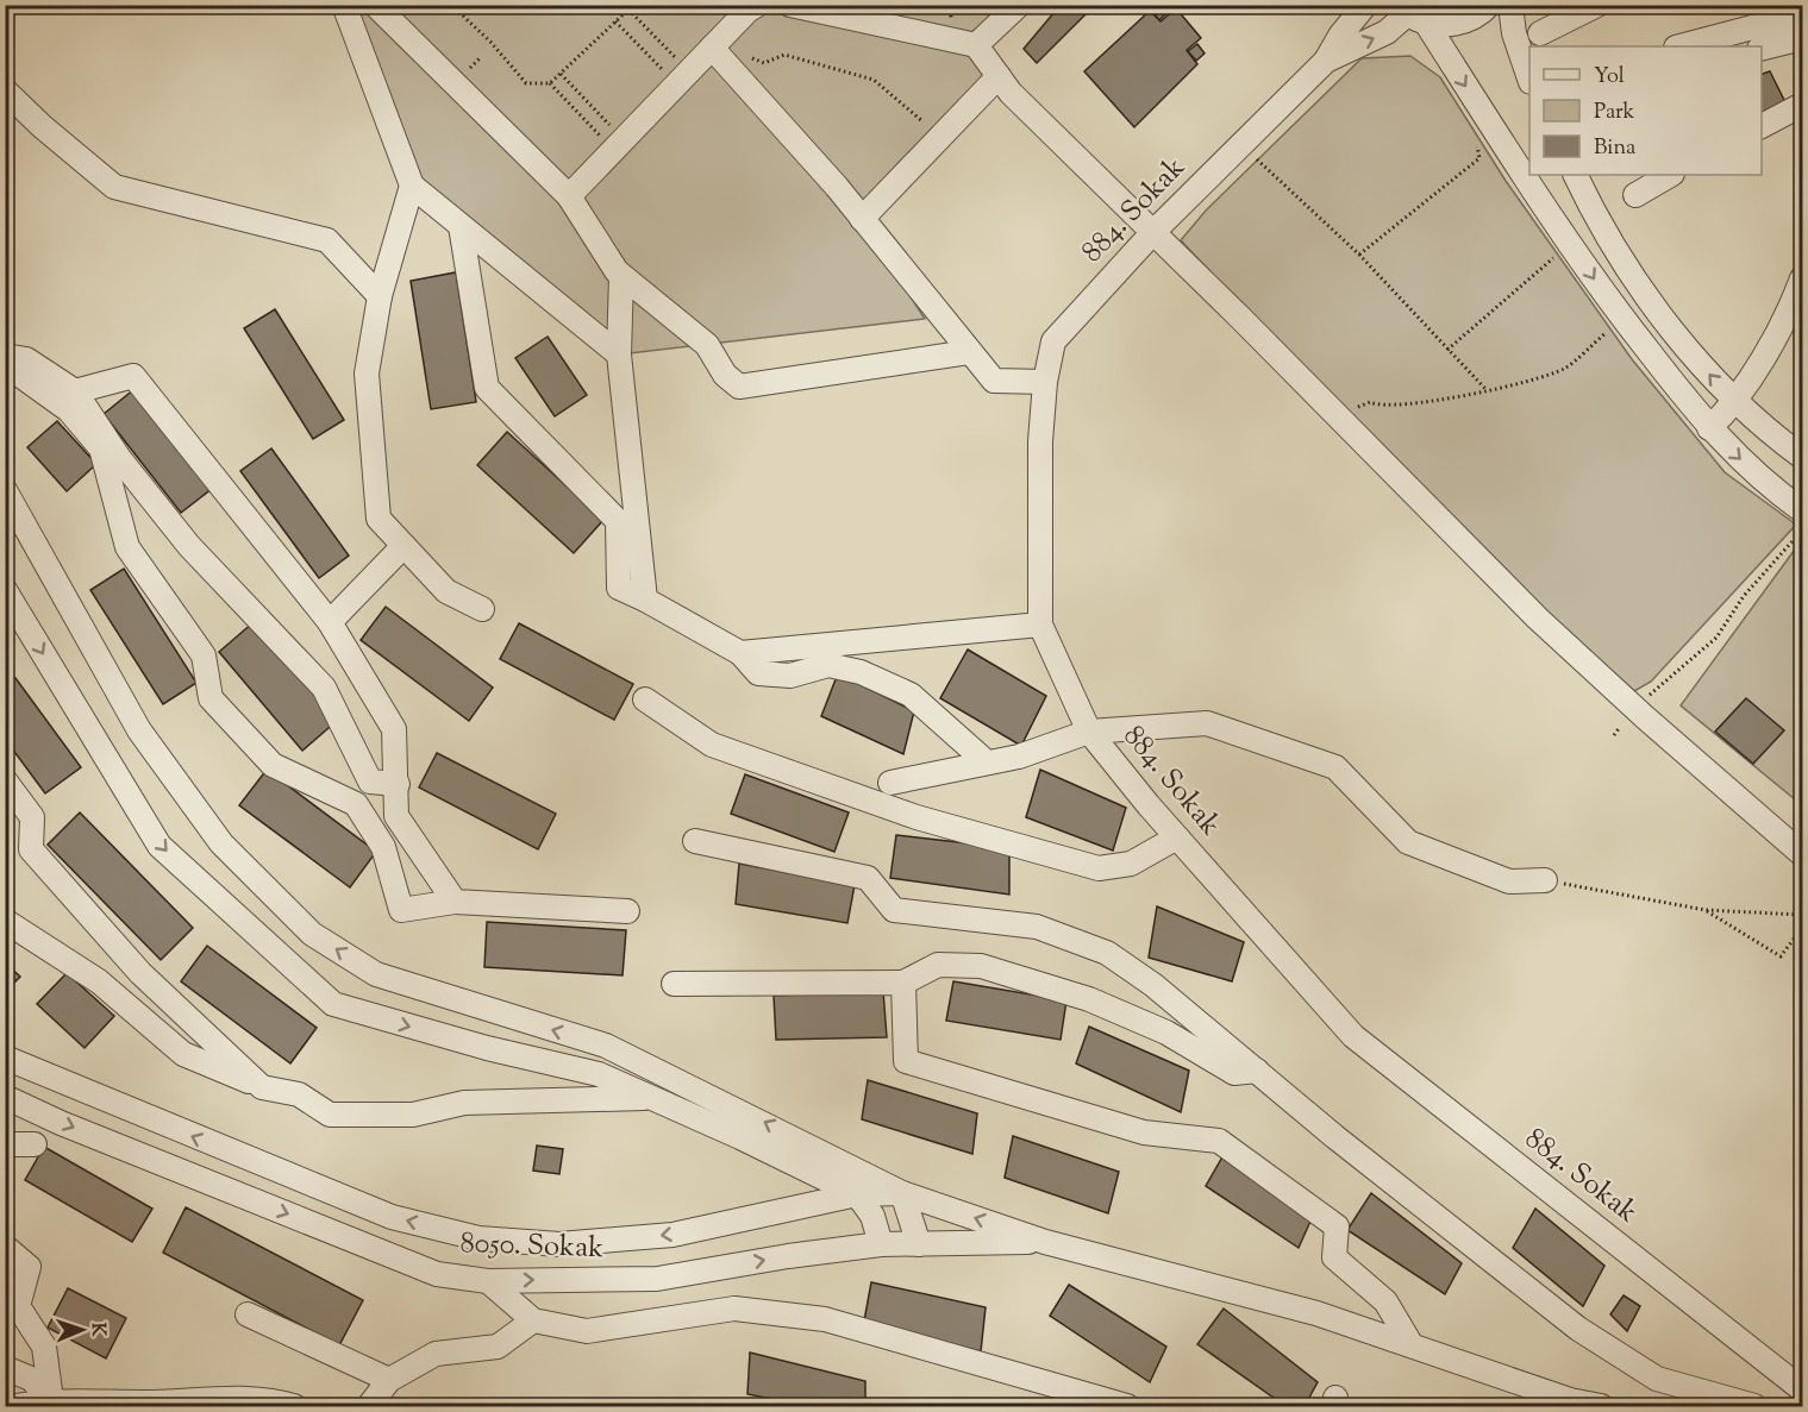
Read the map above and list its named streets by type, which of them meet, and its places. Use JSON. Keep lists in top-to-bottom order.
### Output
{
  "streets": {
    "street": ["884. Sokak", "8050. Sokak"]
  },
  "legend": ["Yol", "Park", "Bina"],
  "north": "right"
}
